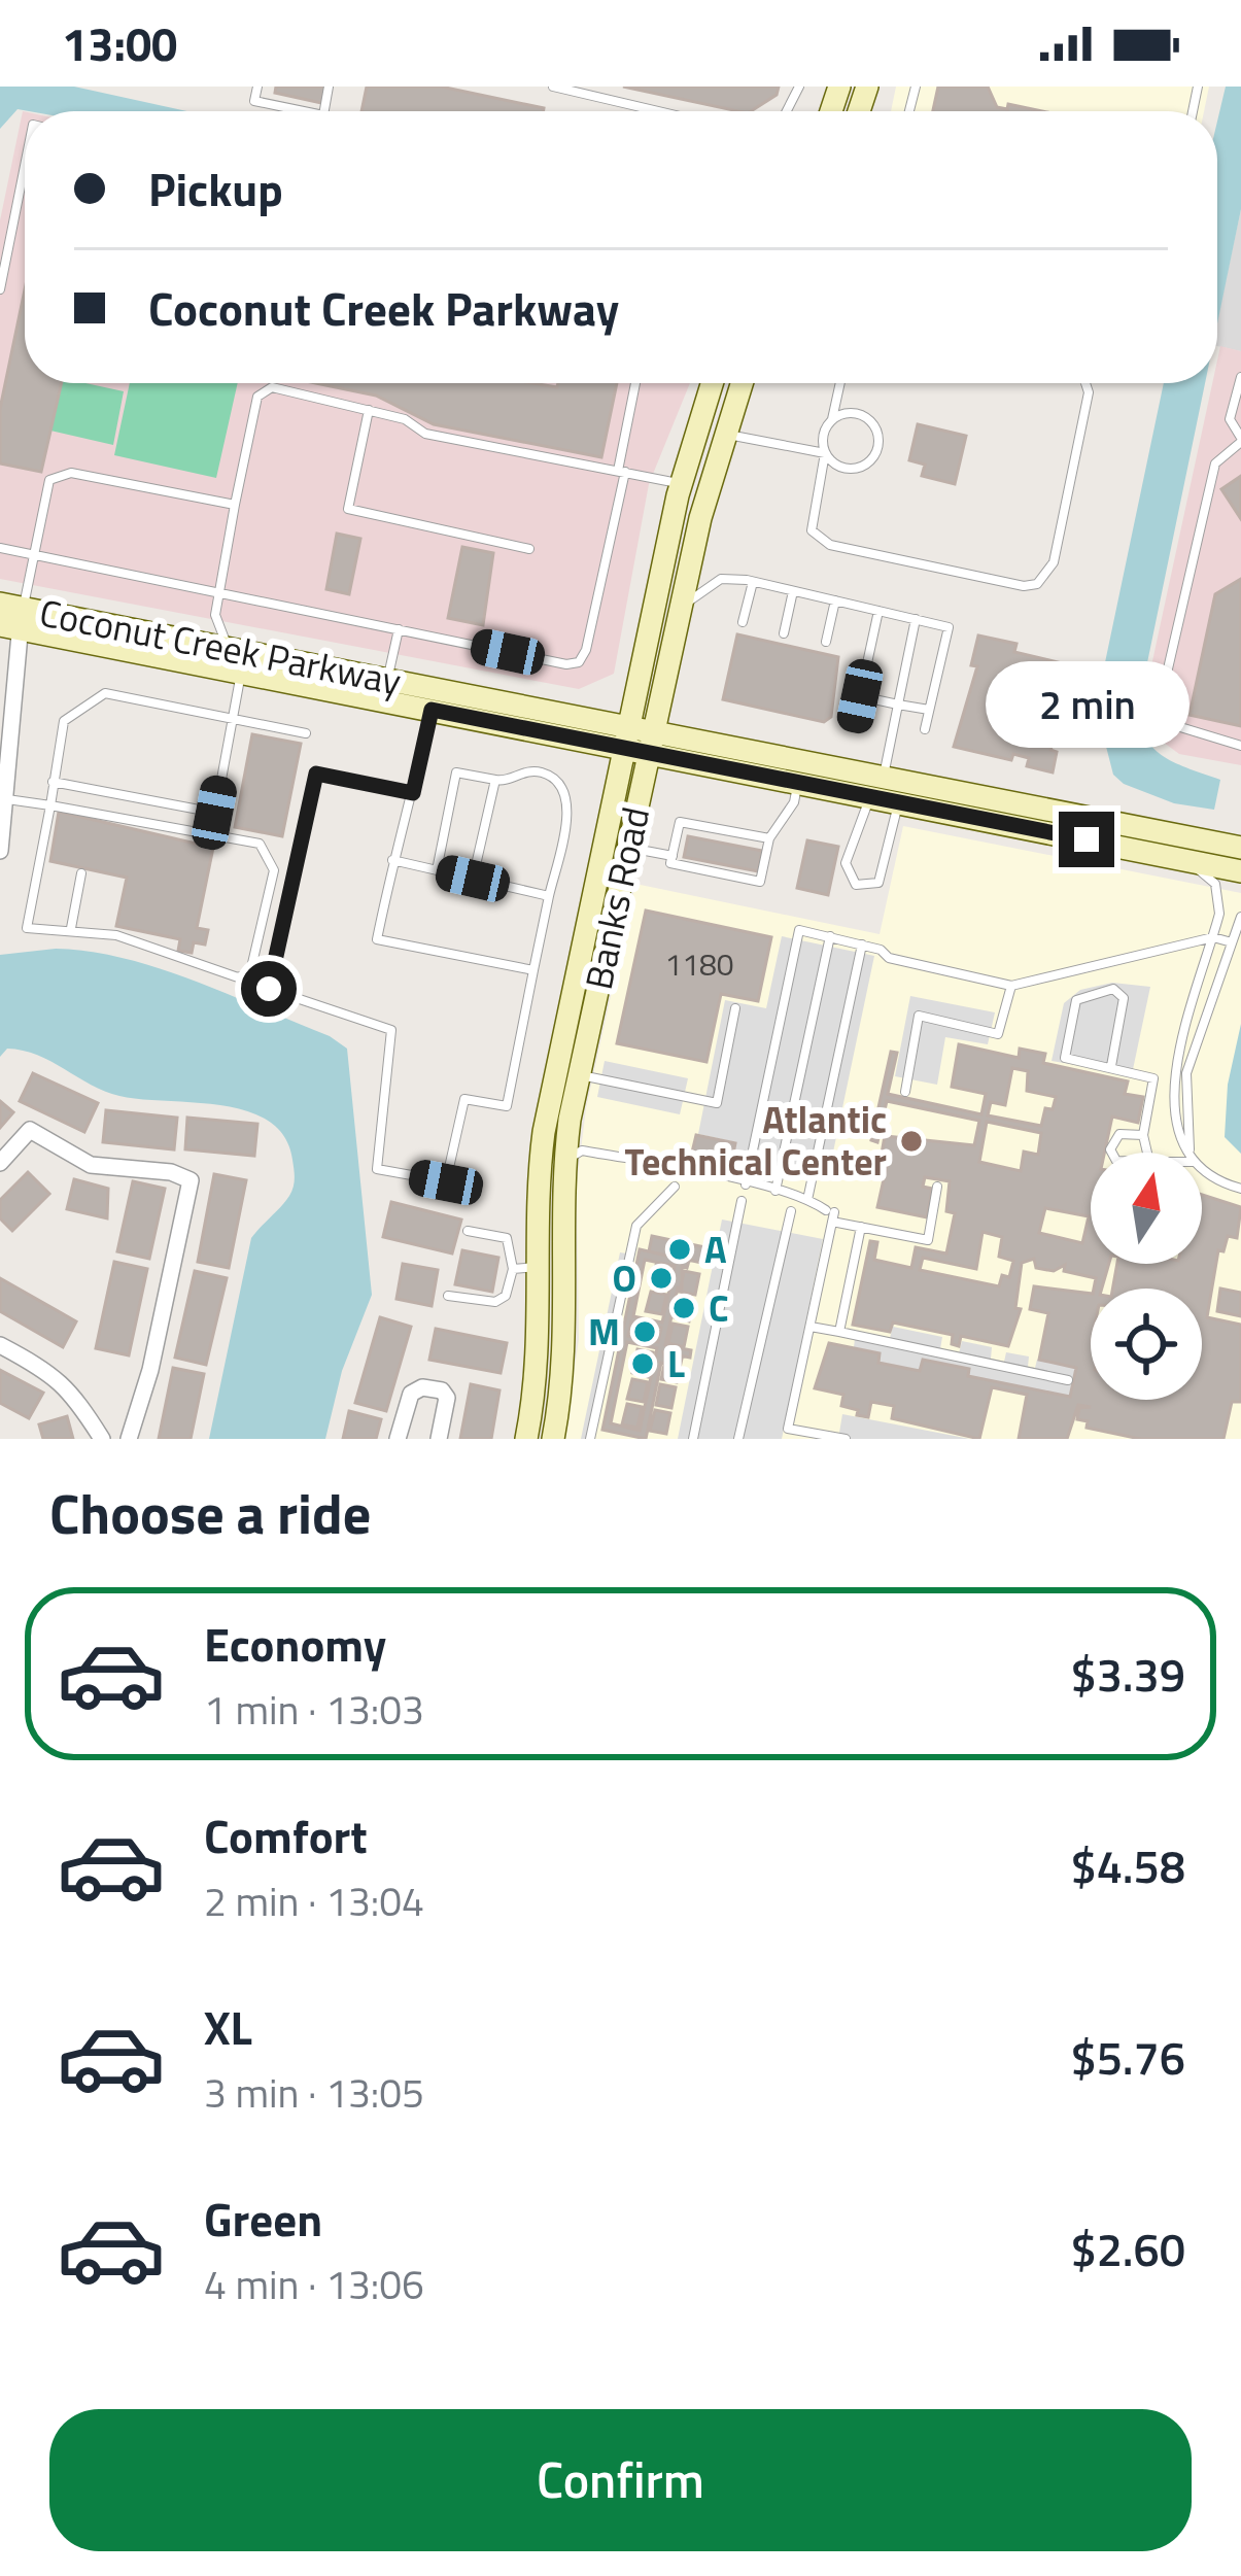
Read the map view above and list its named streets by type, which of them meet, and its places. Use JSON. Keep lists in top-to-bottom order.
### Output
{
  "streets": {
    "main road": ["Coconut Creek Parkway", "Banks Road"]
  },
  "crossings": [
    ["Coconut Creek Parkway", "Banks Road"]
  ],
  "places": [
    "Atlantic Technical Center",
    "A",
    "O",
    "C",
    "M",
    "L"
  ],
  "house_numbers": ["1180"],
  "north": "top",
  "page": {
    "status": "13:00",
    "banner": ["Pickup", "Coconut Creek Parkway"],
    "bubble": "2 min",
    "heading": "Choose a ride",
    "list": [
      {
        "name": "Economy",
        "note": "1 min · 13:03",
        "value": "$3.39"
      },
      {
        "name": "Comfort",
        "note": "2 min · 13:04",
        "value": "$4.58"
      },
      {
        "name": "XL",
        "note": "3 min · 13:05",
        "value": "$5.76"
      },
      {
        "name": "Green",
        "note": "4 min · 13:06",
        "value": "$2.60"
      }
    ],
    "buttons": "Confirm"
  }
}
